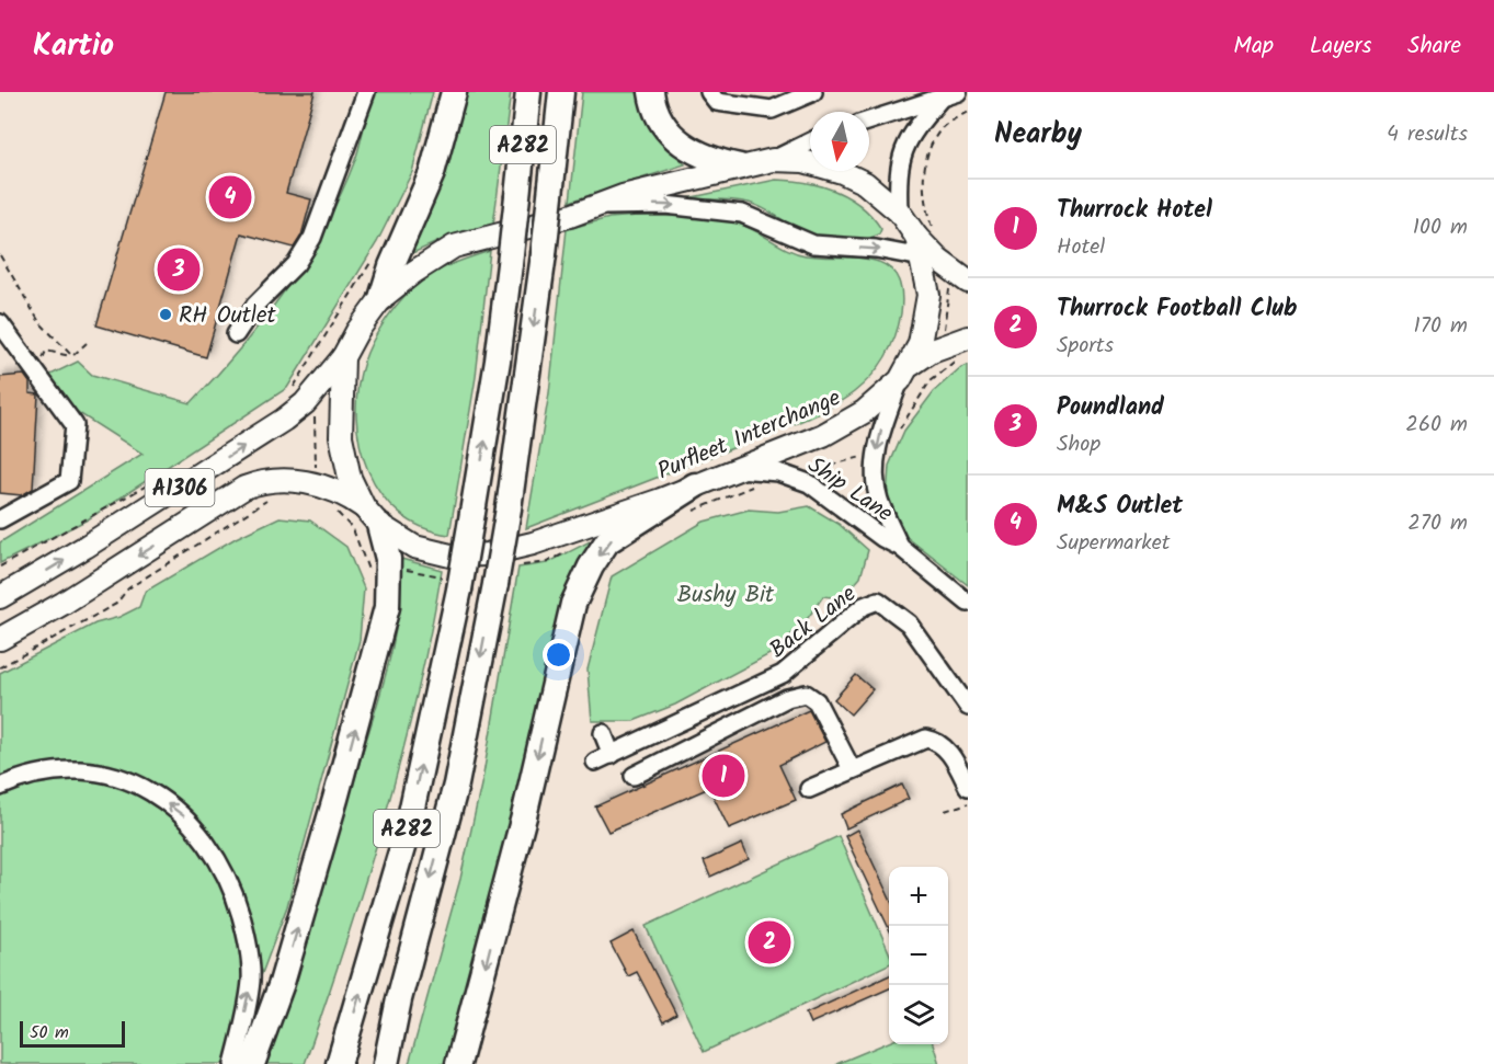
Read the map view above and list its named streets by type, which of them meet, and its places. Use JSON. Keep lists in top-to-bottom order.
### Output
{
  "streets": {
    "highway": ["A282"],
    "main road": ["Purfleet Interchange", "A1306"],
    "street": ["Ship Lane", "Back Lane"]
  },
  "crossings": [
    ["Purfleet Interchange", "A1306"],
    ["Purfleet Interchange", "Ship Lane"]
  ],
  "one_way": ["Ship Lane"],
  "parks": ["Bushy Bit"],
  "places": ["RH Outlet"],
  "scale_bar": "50 m",
  "north": "bottom",
  "page": {
    "header": "Kartio",
    "nav": ["Map", "Layers", "Share"],
    "heading": ["Nearby", "4 results"],
    "pins": [
      "4",
      "3",
      "1",
      "2"
    ],
    "list": [
      {
        "mark": "1",
        "name": "Thurrock Hotel",
        "note": "Hotel",
        "value": "100 m"
      },
      {
        "mark": "2",
        "name": "Thurrock Football Club",
        "note": "Sports",
        "value": "170 m"
      },
      {
        "mark": "3",
        "name": "Poundland",
        "note": "Shop",
        "value": "260 m"
      },
      {
        "mark": "4",
        "name": "M&S Outlet",
        "note": "Supermarket",
        "value": "270 m"
      }
    ],
    "map_buttons": ["+", "−"],
    "scale": "50 m"
  }
}
